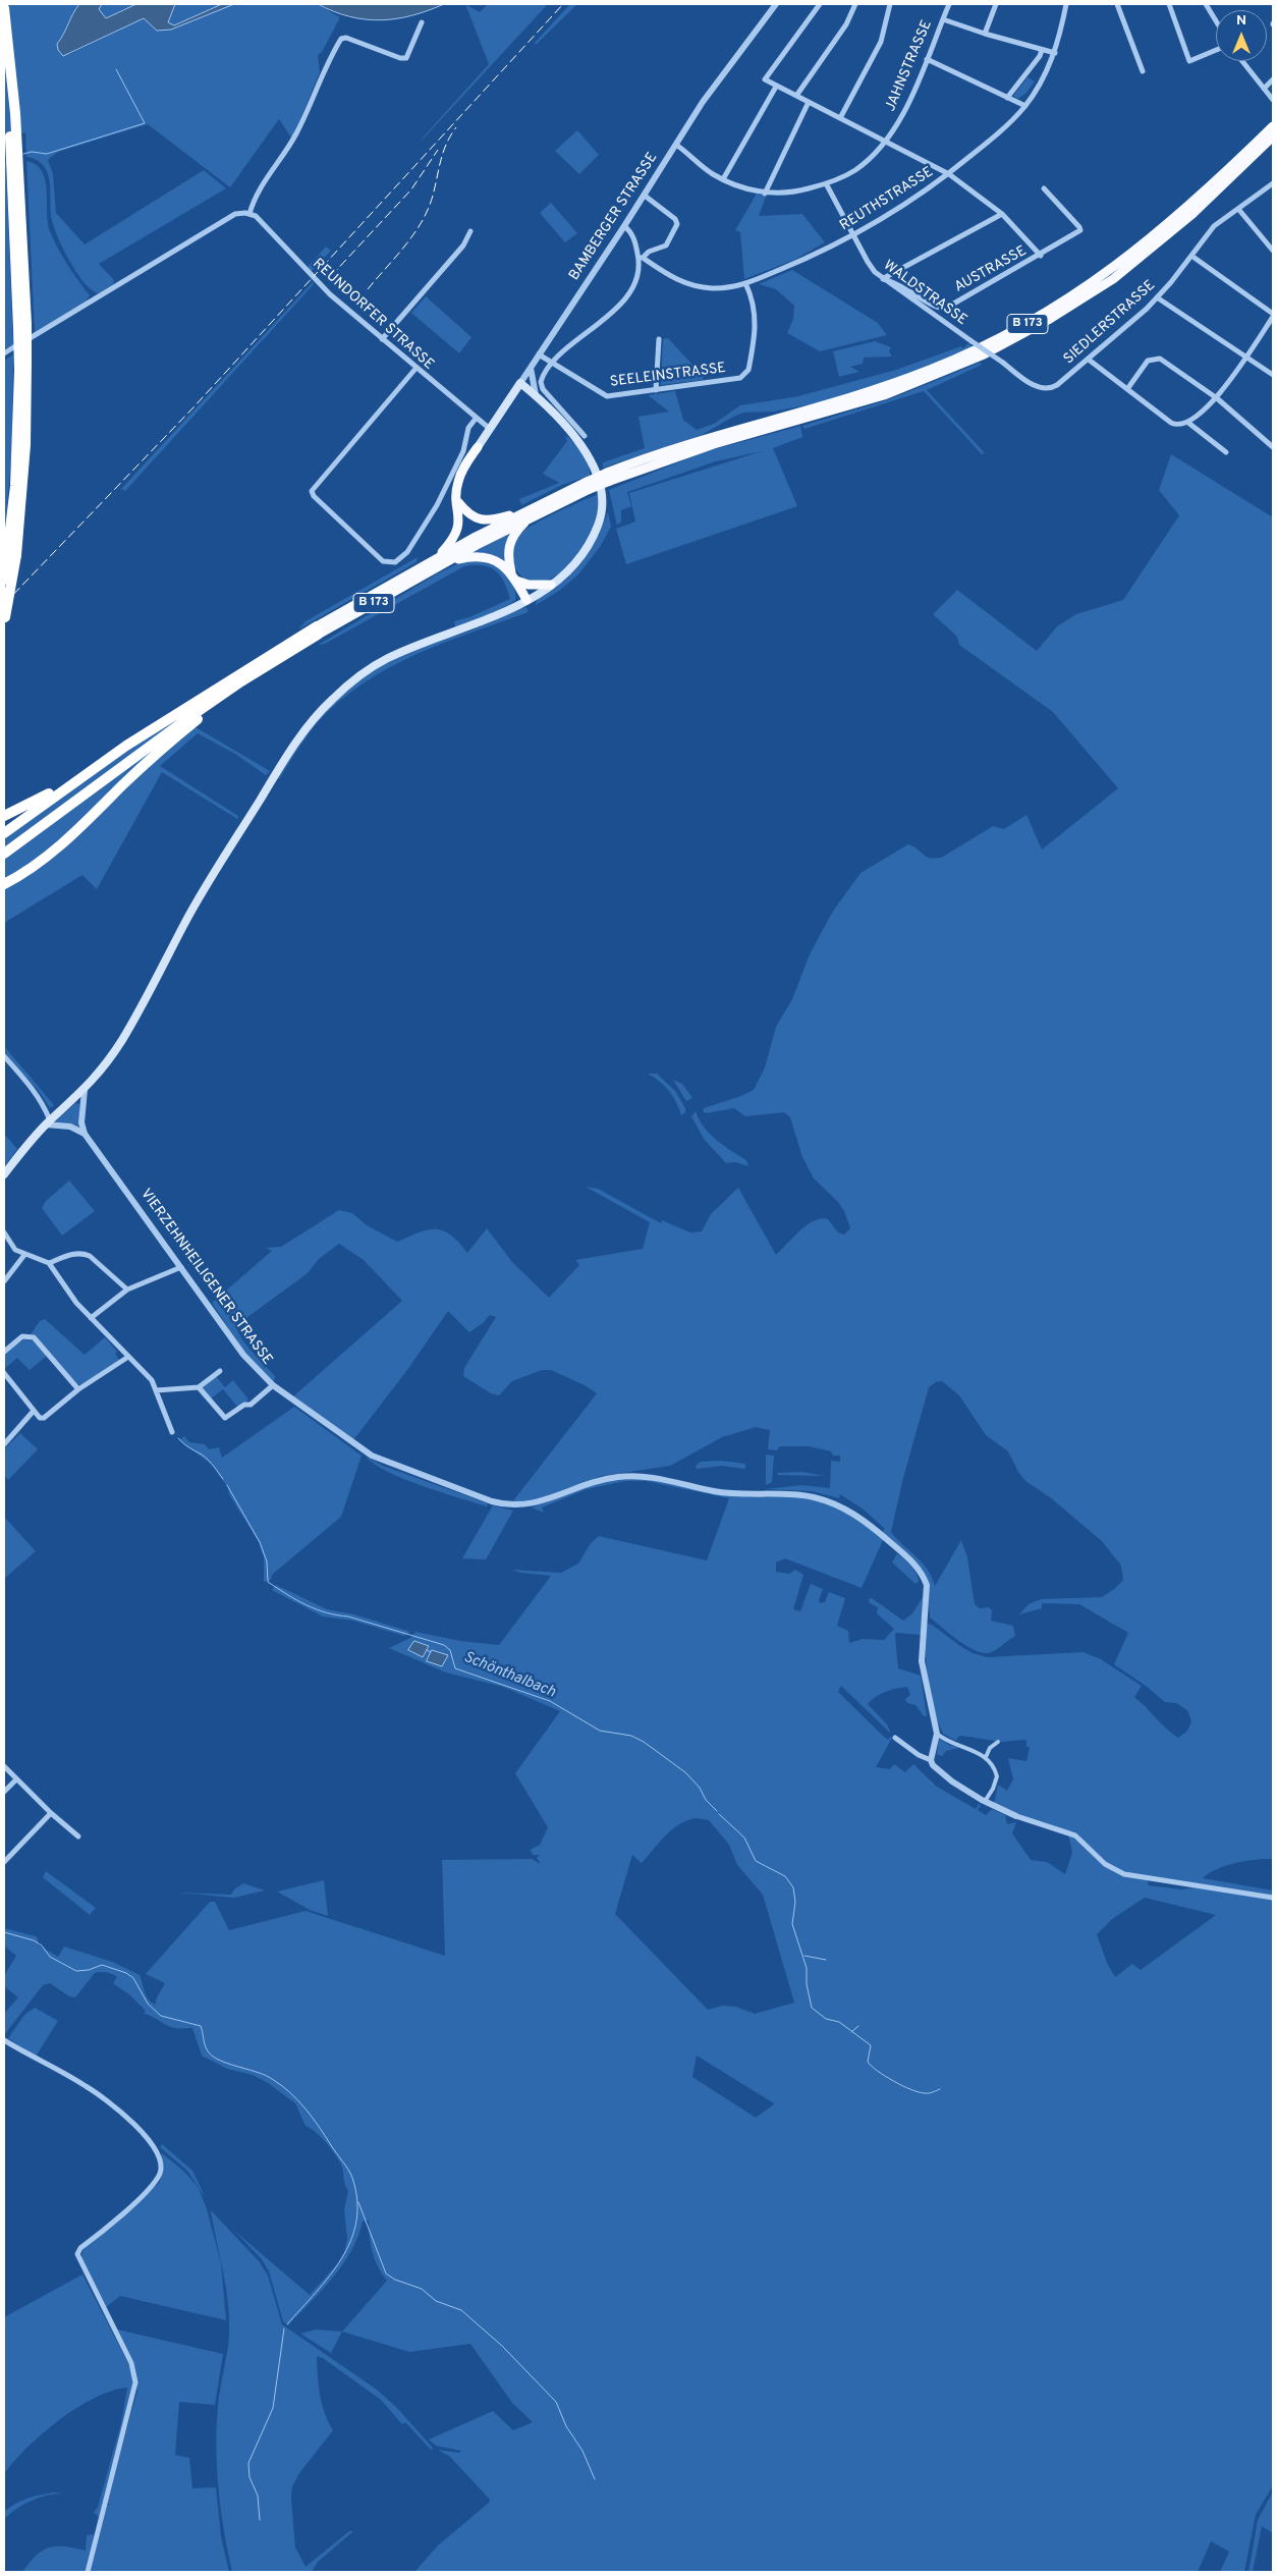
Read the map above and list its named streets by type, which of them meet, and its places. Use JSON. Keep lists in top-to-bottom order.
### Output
{
  "streets": {
    "highway": ["B 173"],
    "main road": ["BAMBERGER STRASSE"],
    "street": [
      "JAHNSTRASSE",
      "REUTHSTRASSE",
      "AUSTRASSE",
      "WALDSTRASSE",
      "REUNDORFER STRASSE",
      "SIEDLERSTRASSE",
      "SEELEINSTRASSE",
      "VIERZEHNHEILIGENER STRASSE"
    ]
  },
  "crossings": [
    ["JAHNSTRASSE", "BAMBERGER STRASSE"],
    ["JAHNSTRASSE", "WALDSTRASSE"],
    ["REUTHSTRASSE", "WALDSTRASSE"],
    ["REUTHSTRASSE", "SEELEINSTRASSE"],
    ["BAMBERGER STRASSE", "REUNDORFER STRASSE"],
    ["BAMBERGER STRASSE", "SEELEINSTRASSE"],
    ["AUSTRASSE", "WALDSTRASSE"],
    ["WALDSTRASSE", "SIEDLERSTRASSE"]
  ],
  "water": ["Schönthalbach"],
  "north": "top"
}
